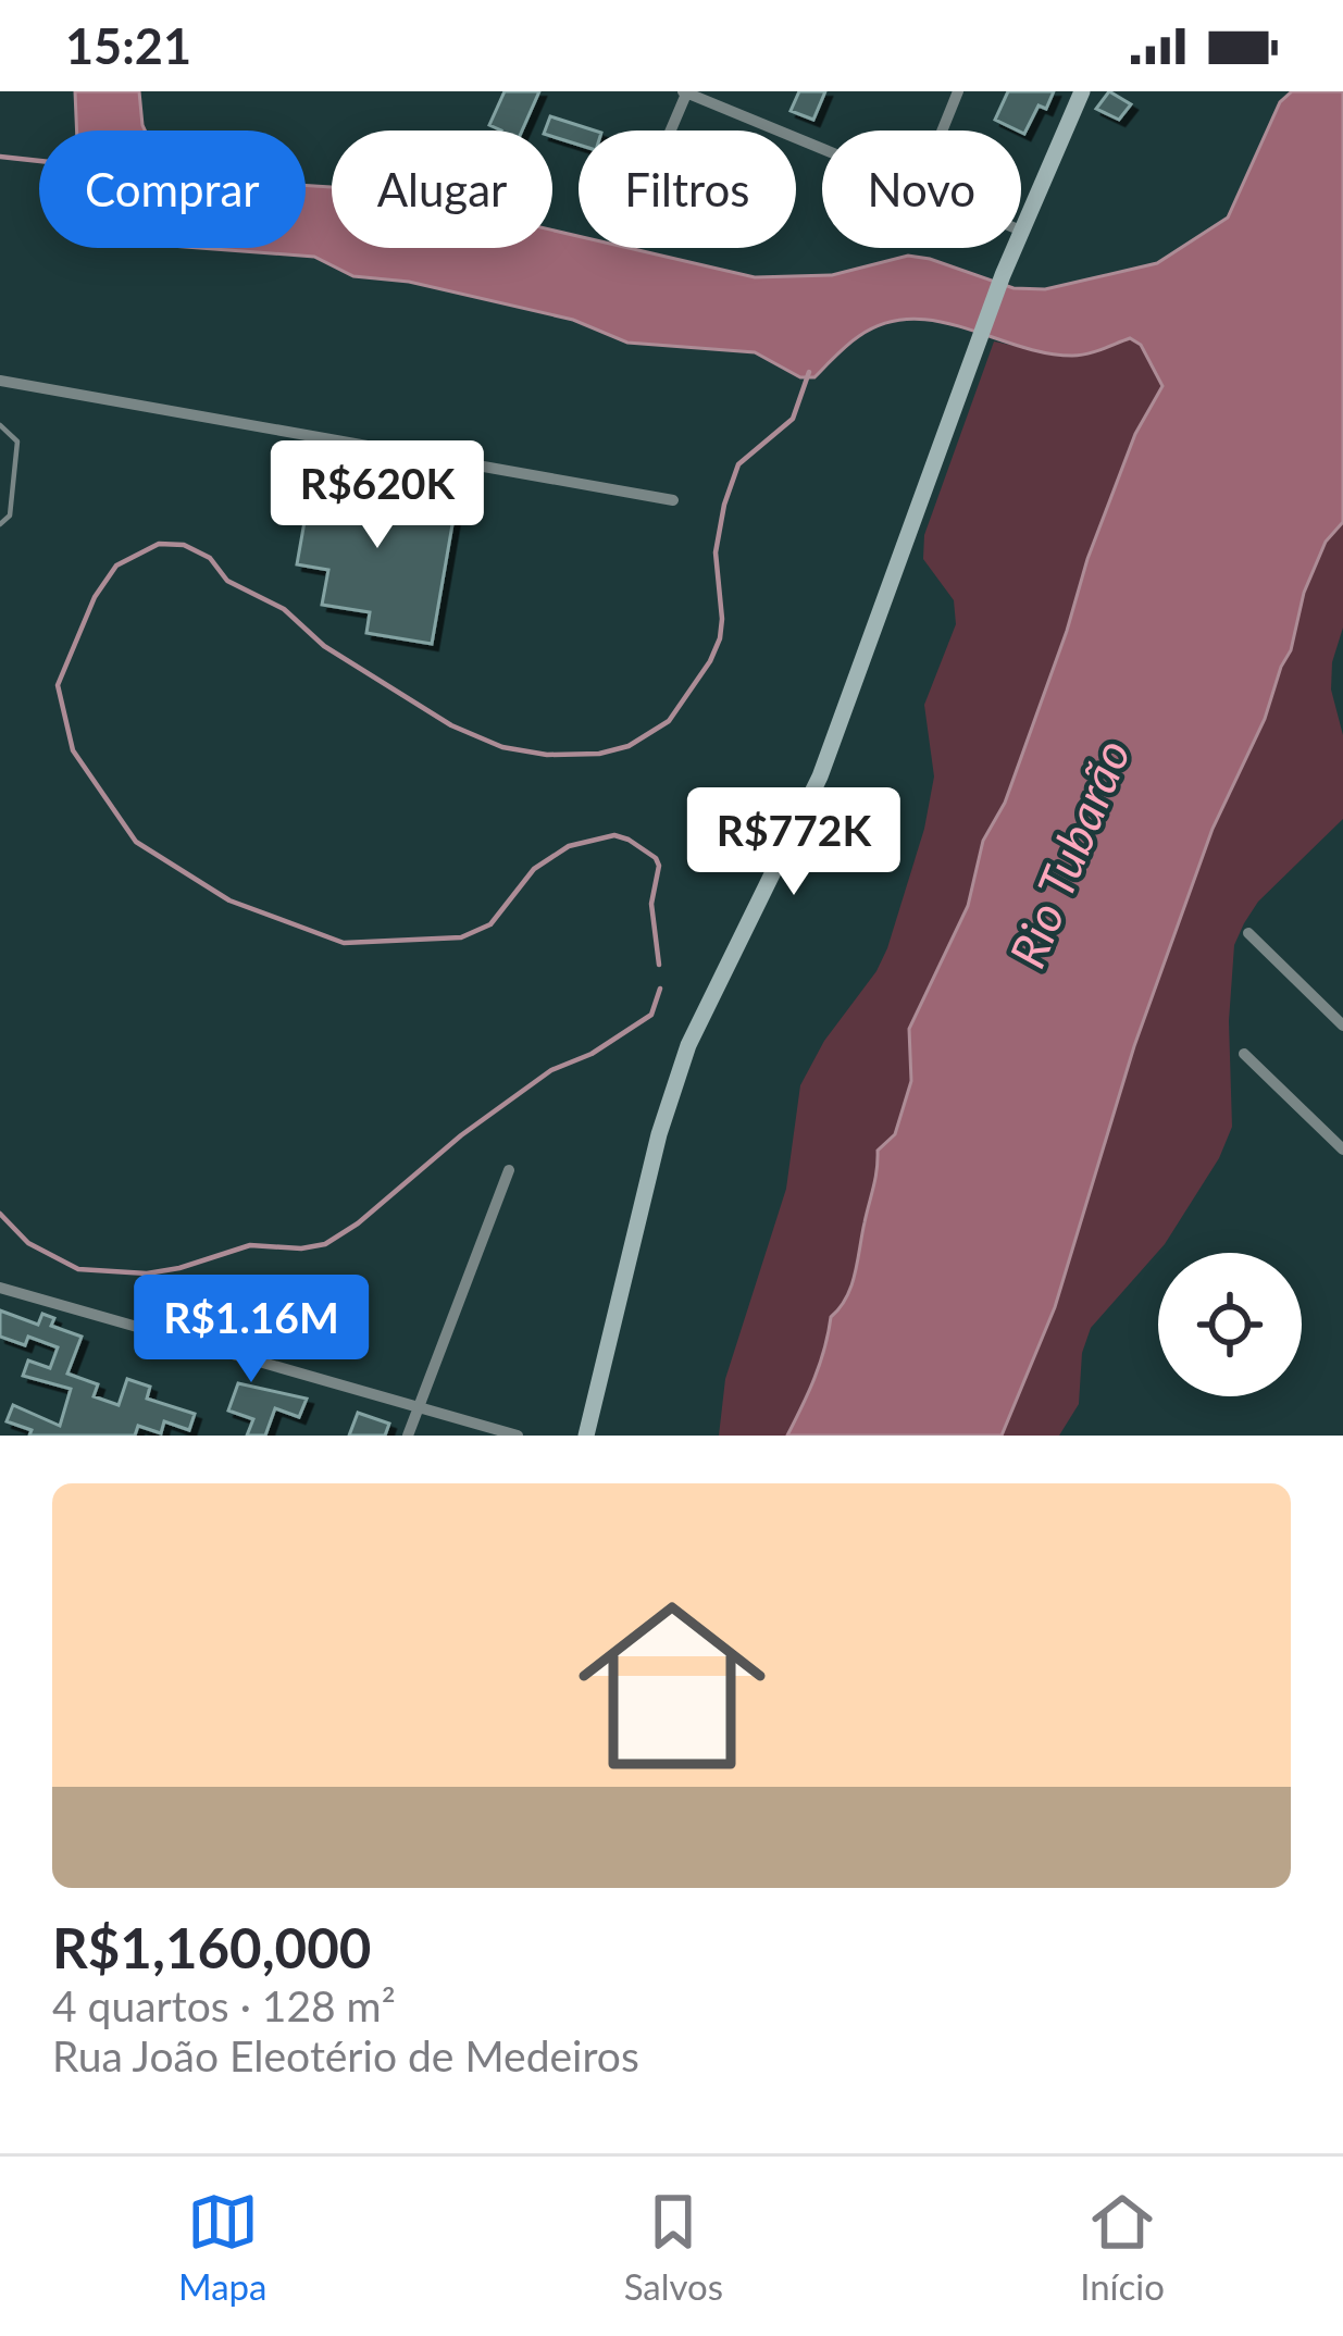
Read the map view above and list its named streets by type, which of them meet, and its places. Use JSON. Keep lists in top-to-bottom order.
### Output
{
  "water": ["Rio Tubarão"],
  "page": {
    "status": "15:21",
    "chip": [
      "Comprar",
      "Alugar",
      "Filtros",
      "Novo"
    ],
    "price": ["R$620K", "R$772K", "R$1.16M"],
    "list": [
      {
        "name": "R$1,160,000",
        "note": "4 quartos · 128 m² · Rua João Eleotério de Medeiros"
      }
    ],
    "tabs": ["Mapa", "Salvos", "Início"]
  }
}
